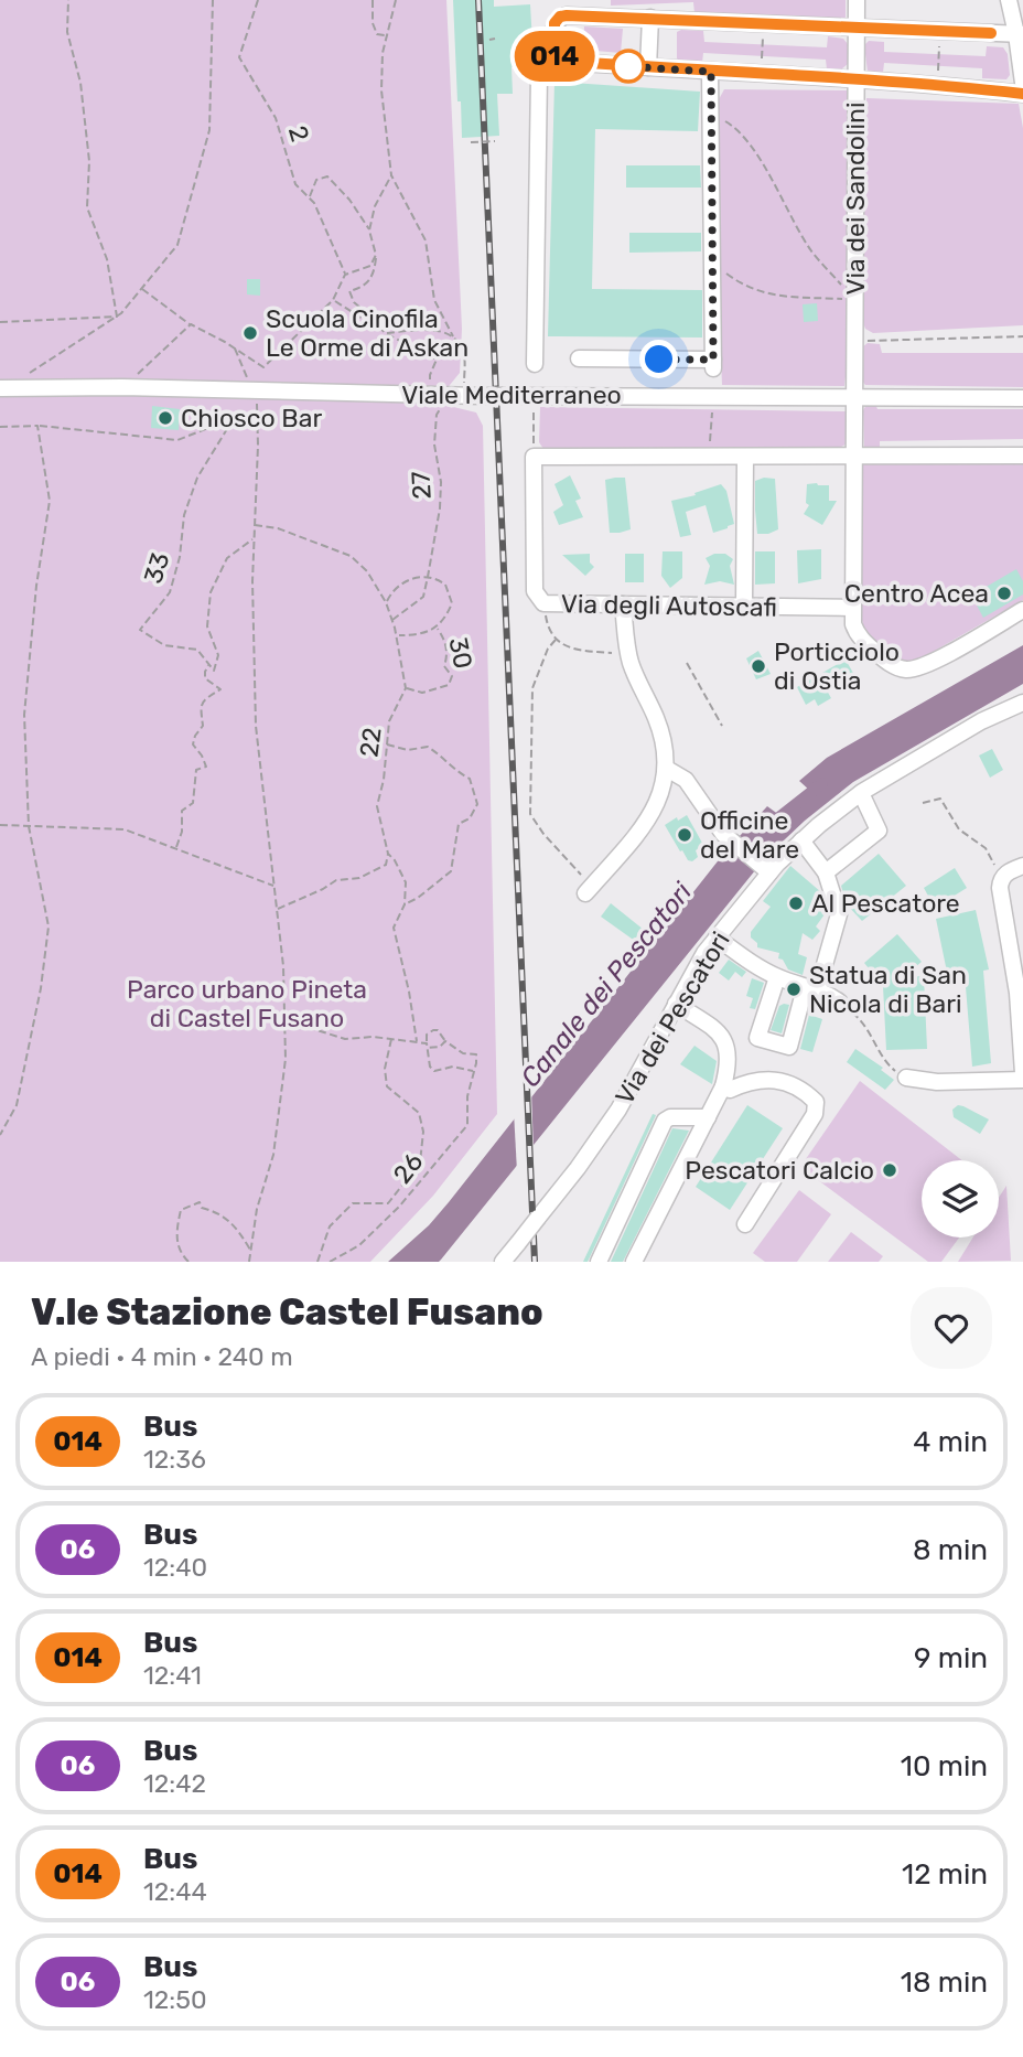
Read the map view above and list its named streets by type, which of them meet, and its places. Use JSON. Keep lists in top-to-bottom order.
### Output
{
  "streets": {
    "street": [
      "Via dei Sandolini",
      "Viale Mediterraneo",
      "Via degli Autoscafi",
      "Via dei Pescatori"
    ],
    "path": [
      "2",
      "27",
      "33",
      "30",
      "22",
      "26"
    ]
  },
  "crossings": [
    ["Via dei Sandolini", "Viale Mediterraneo"],
    ["Via dei Sandolini", "Via degli Autoscafi"],
    ["Viale Mediterraneo", "27"],
    ["30", "22"]
  ],
  "water": ["Canale dei Pescatori"],
  "parks": ["Parco urbano Pineta di Castel Fusano"],
  "places": [
    "Scuola Cinofila Le Orme di Askan",
    "Chiosco Bar",
    "Centro Acea",
    "Porticciolo di Ostia",
    "Officine del Mare",
    "Al Pescatore",
    "Statua di San Nicola di Bari",
    "Pescatori Calcio"
  ],
  "lines": ["bus line 014"],
  "page": {
    "on_map": "014",
    "heading": ["V.le Stazione Castel Fusano", "A piedi · 4 min · 240 m"],
    "list": [
      {
        "mark": "014",
        "name": "Bus",
        "note": "12:36",
        "value": "4 min"
      },
      {
        "mark": "06",
        "name": "Bus",
        "note": "12:40",
        "value": "8 min"
      },
      {
        "mark": "014",
        "name": "Bus",
        "note": "12:41",
        "value": "9 min"
      },
      {
        "mark": "06",
        "name": "Bus",
        "note": "12:42",
        "value": "10 min"
      },
      {
        "mark": "014",
        "name": "Bus",
        "note": "12:44",
        "value": "12 min"
      },
      {
        "mark": "06",
        "name": "Bus",
        "note": "12:50",
        "value": "18 min"
      }
    ]
  }
}
